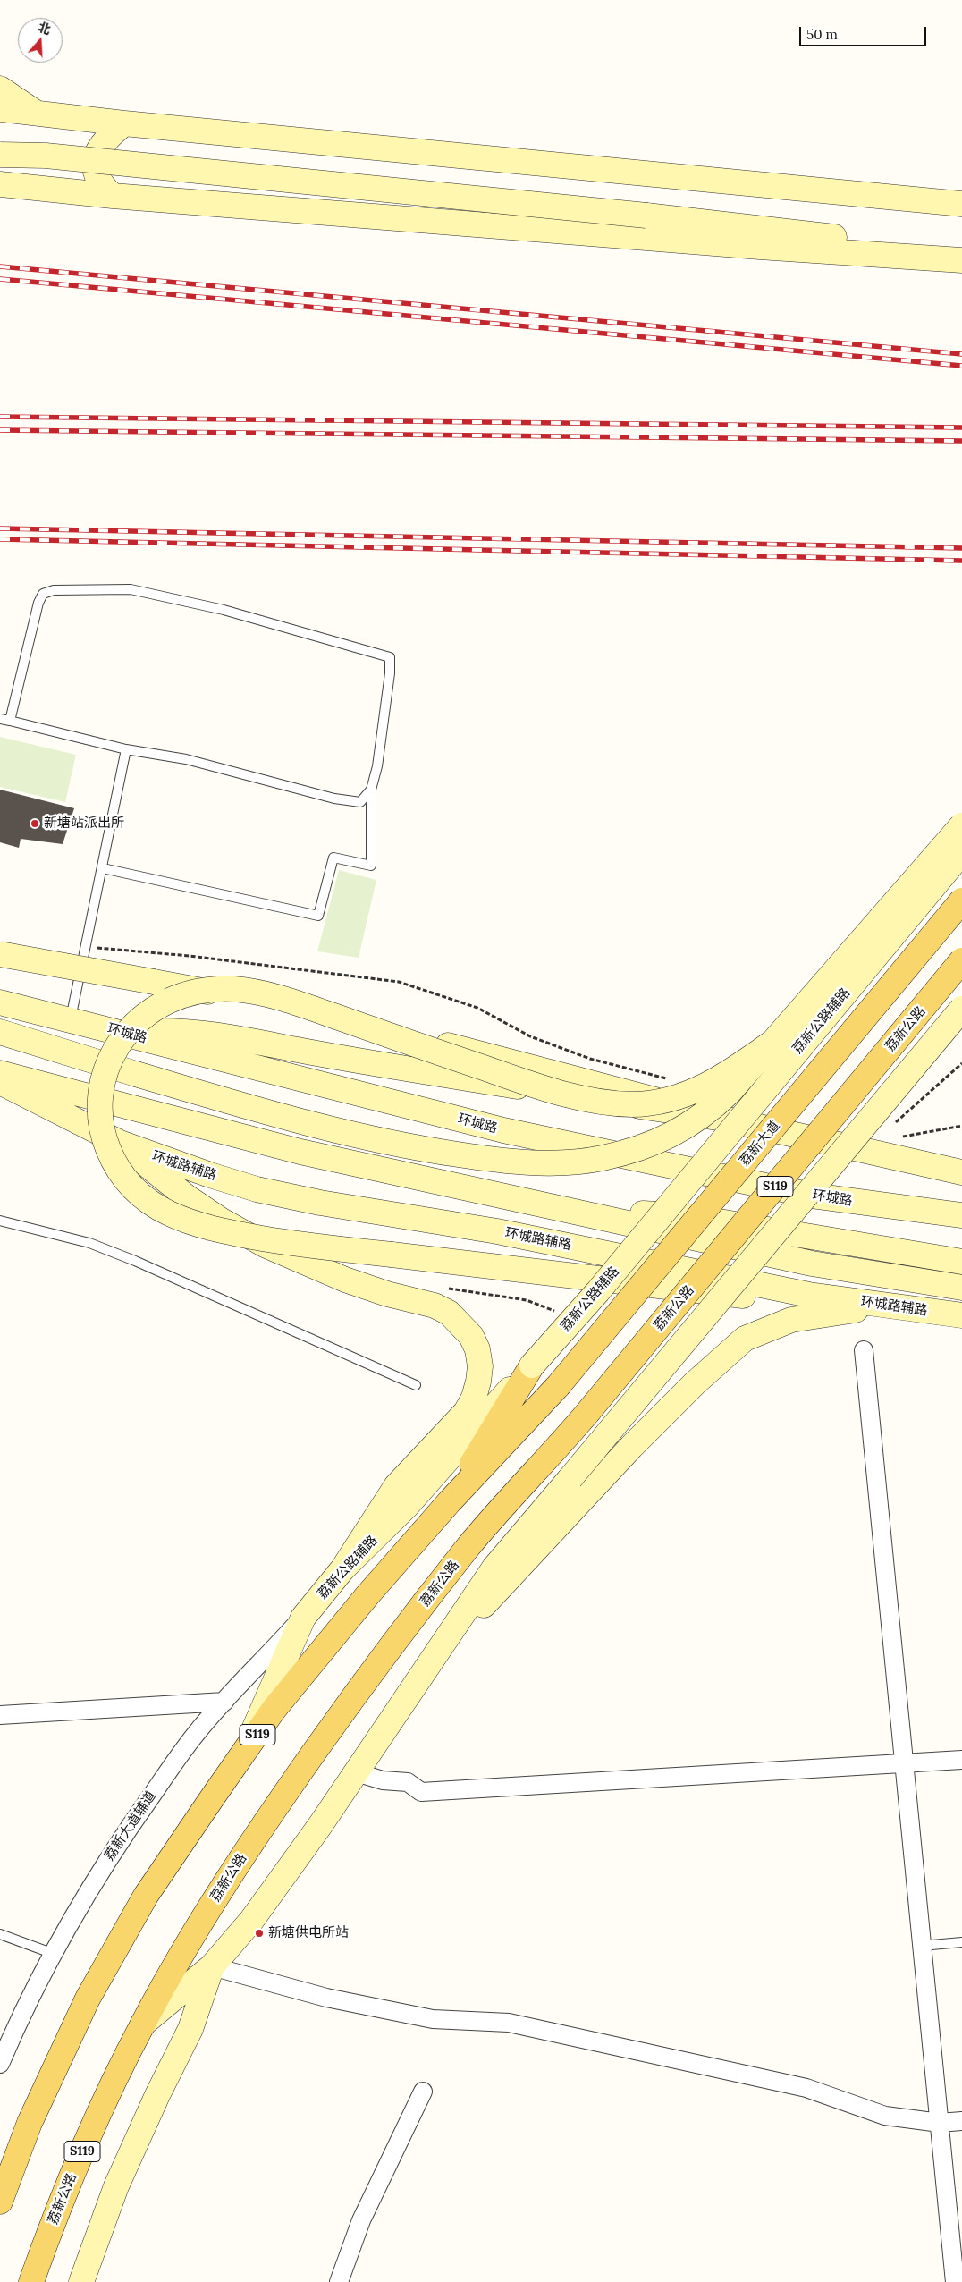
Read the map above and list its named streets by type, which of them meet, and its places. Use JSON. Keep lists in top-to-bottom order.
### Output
{
  "streets": {
    "main road": [
      "荔新公路辅路",
      "荔新公路",
      "环城路",
      "荔新大道",
      "环城路辅路",
      "S119"
    ],
    "street": ["荔新大道辅道"]
  },
  "crossings": [
    ["荔新公路辅路", "S119"],
    ["荔新公路辅路", "荔新大道辅道"],
    ["荔新大道", "S119"]
  ],
  "places": ["新塘站派出所", "新塘供电所站"],
  "scale_bar": "50 m",
  "north": "top"
}
